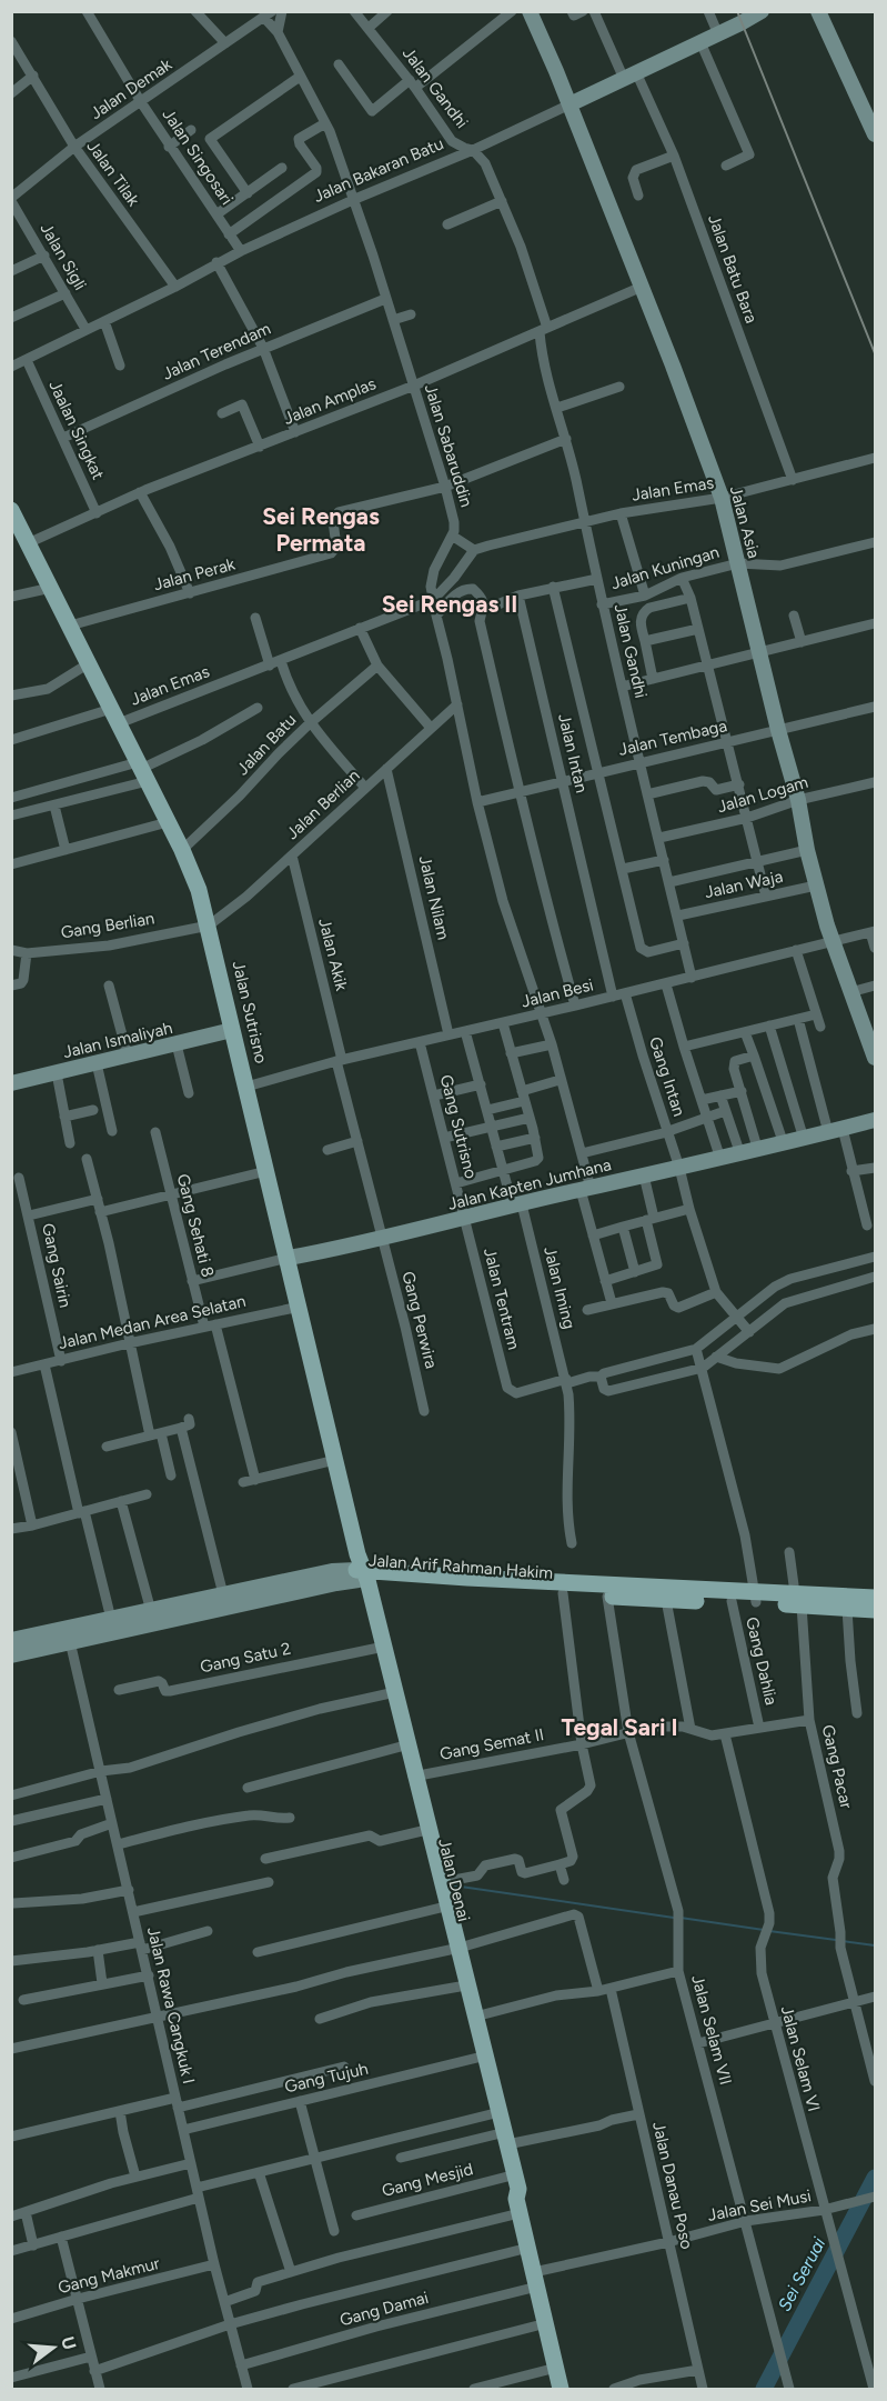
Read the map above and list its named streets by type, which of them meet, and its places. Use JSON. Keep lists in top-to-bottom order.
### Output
{
  "streets": {
    "main road": [
      "Jalan Bakaran Batu",
      "Jalan Asia",
      "Jalan Sutrisno",
      "Jalan Ismaliyah",
      "Jalan Kapten Jumhana",
      "Jalan Arif Rahman Hakim",
      "Jalan Denai"
    ],
    "street": [
      "Jalan Gandhi",
      "Jalan Demak",
      "Jalan Singosari",
      "Jalan Tilak",
      "Jalan Sigli",
      "Jalan Batu Bara",
      "Jalan Terendam",
      "Jalan Amplas",
      "Jaalan Singkat",
      "Jalan Sabaruddin",
      "Jalan Emas",
      "Jalan Kuningan",
      "Jalan Perak",
      "Jalan Tembaga",
      "Jalan Batu",
      "Jalan Intan",
      "Jalan Logam",
      "Jalan Berlian",
      "Jalan Waja",
      "Jalan Nilam",
      "Gang Berlian",
      "Jalan Akik",
      "Jalan Besi",
      "Gang Intan",
      "Gang Sutrisno",
      "Gang Sehati 8",
      "Gang Sairin",
      "Jalan Iming",
      "Jalan Tentram",
      "Gang Perwira",
      "Jalan Medan Area Selatan",
      "Gang Satu 2",
      "Gang Dahlia",
      "Gang Semat II",
      "Gang Pacar",
      "Jalan Rawa Cangkuk I",
      "Jalan Selam VII",
      "Jalan Selam VI",
      "Gang Tujuh",
      "Gang Mesjid",
      "Jalan Danau Poso",
      "Jalan Sei Musi",
      "Gang Makmur",
      "Gang Damai"
    ]
  },
  "crossings": [
    ["Jalan Gandhi", "Jalan Bakaran Batu"],
    ["Jalan Gandhi", "Jalan Amplas"],
    ["Jalan Gandhi", "Jalan Emas"],
    ["Jalan Gandhi", "Jalan Kuningan"],
    ["Jalan Gandhi", "Jalan Tembaga"],
    ["Jalan Gandhi", "Jalan Logam"],
    ["Jalan Gandhi", "Jalan Waja"],
    ["Jalan Gandhi", "Jalan Besi"],
    ["Jalan Demak", "Jalan Singosari"],
    ["Jalan Demak", "Jalan Tilak"],
    ["Jalan Demak", "Jalan Sigli"],
    ["Jalan Demak", "Jalan Sabaruddin"],
    ["Jalan Singosari", "Jalan Bakaran Batu"],
    ["Jalan Bakaran Batu", "Jalan Tilak"],
    ["Jalan Bakaran Batu", "Jalan Sigli"],
    ["Jalan Bakaran Batu", "Jalan Batu Bara"],
    ["Jalan Bakaran Batu", "Jaalan Singkat"],
    ["Jalan Bakaran Batu", "Jalan Sabaruddin"],
    ["Jalan Bakaran Batu", "Jalan Asia"],
    ["Jalan Batu Bara", "Jalan Emas"],
    ["Jalan Terendam", "Jaalan Singkat"],
    ["Jalan Terendam", "Jalan Sabaruddin"],
    ["Jalan Amplas", "Jaalan Singkat"],
    ["Jalan Amplas", "Jalan Sabaruddin"],
    ["Jalan Amplas", "Jalan Asia"],
    ["Jalan Amplas", "Jalan Sutrisno"],
    ["Jalan Sabaruddin", "Jalan Perak"],
    ["Jalan Emas", "Jalan Asia"],
    ["Jalan Emas", "Jalan Sutrisno"],
    ["Jalan Asia", "Jalan Kuningan"],
    ["Jalan Asia", "Jalan Tembaga"],
    ["Jalan Asia", "Jalan Logam"],
    ["Jalan Asia", "Jalan Waja"],
    ["Jalan Asia", "Jalan Besi"],
    ["Jalan Perak", "Jalan Sutrisno"],
    ["Jalan Tembaga", "Jalan Intan"],
    ["Jalan Batu", "Jalan Sutrisno"],
    ["Jalan Intan", "Jalan Besi"],
    ["Jalan Berlian", "Jalan Nilam"],
    ["Jalan Berlian", "Gang Berlian"],
    ["Jalan Berlian", "Jalan Akik"],
    ["Jalan Berlian", "Jalan Sutrisno"],
    ["Jalan Nilam", "Jalan Besi"],
    ["Gang Berlian", "Jalan Sutrisno"],
    ["Jalan Akik", "Jalan Besi"],
    ["Jalan Akik", "Jalan Kapten Jumhana"],
    ["Jalan Akik", "Gang Perwira"],
    ["Jalan Besi", "Jalan Sutrisno"],
    ["Jalan Besi", "Gang Intan"],
    ["Jalan Besi", "Gang Sutrisno"],
    ["Jalan Besi", "Jalan Iming"],
    ["Jalan Sutrisno", "Jalan Ismaliyah"],
    ["Jalan Sutrisno", "Jalan Kapten Jumhana"],
    ["Jalan Sutrisno", "Jalan Medan Area Selatan"],
    ["Jalan Sutrisno", "Jalan Arif Rahman Hakim"],
    ["Jalan Sutrisno", "Jalan Denai"],
    ["Gang Intan", "Jalan Kapten Jumhana"],
    ["Gang Sutrisno", "Jalan Kapten Jumhana"],
    ["Gang Sutrisno", "Jalan Tentram"],
    ["Jalan Kapten Jumhana", "Gang Sehati 8"],
    ["Jalan Kapten Jumhana", "Jalan Iming"],
    ["Jalan Kapten Jumhana", "Jalan Tentram"],
    ["Jalan Kapten Jumhana", "Gang Perwira"],
    ["Gang Sehati 8", "Jalan Medan Area Selatan"],
    ["Gang Sairin", "Jalan Medan Area Selatan"],
    ["Jalan Iming", "Jalan Tentram"],
    ["Jalan Arif Rahman Hakim", "Gang Dahlia"],
    ["Jalan Arif Rahman Hakim", "Gang Pacar"],
    ["Jalan Arif Rahman Hakim", "Jalan Denai"],
    ["Jalan Arif Rahman Hakim", "Jalan Rawa Cangkuk I"],
    ["Jalan Arif Rahman Hakim", "Jalan Selam VII"],
    ["Gang Satu 2", "Jalan Denai"],
    ["Gang Dahlia", "Gang Semat II"],
    ["Gang Semat II", "Gang Pacar"],
    ["Gang Semat II", "Jalan Denai"],
    ["Gang Semat II", "Jalan Selam VII"],
    ["Gang Semat II", "Jalan Selam VI"],
    ["Jalan Denai", "Gang Tujuh"],
    ["Jalan Denai", "Gang Mesjid"],
    ["Jalan Denai", "Jalan Sei Musi"],
    ["Jalan Denai", "Gang Damai"],
    ["Jalan Rawa Cangkuk I", "Gang Tujuh"],
    ["Jalan Rawa Cangkuk I", "Gang Makmur"],
    ["Jalan Rawa Cangkuk I", "Gang Damai"],
    ["Jalan Selam VII", "Jalan Sei Musi"],
    ["Jalan Selam VI", "Jalan Sei Musi"],
    ["Jalan Danau Poso", "Jalan Sei Musi"],
    ["Jalan Sei Musi", "Gang Damai"]
  ],
  "districts": ["Sei Rengas Permata", "Sei Rengas II", "Tegal Sari I"],
  "water": ["Sei Seruai"],
  "north": "right"
}
